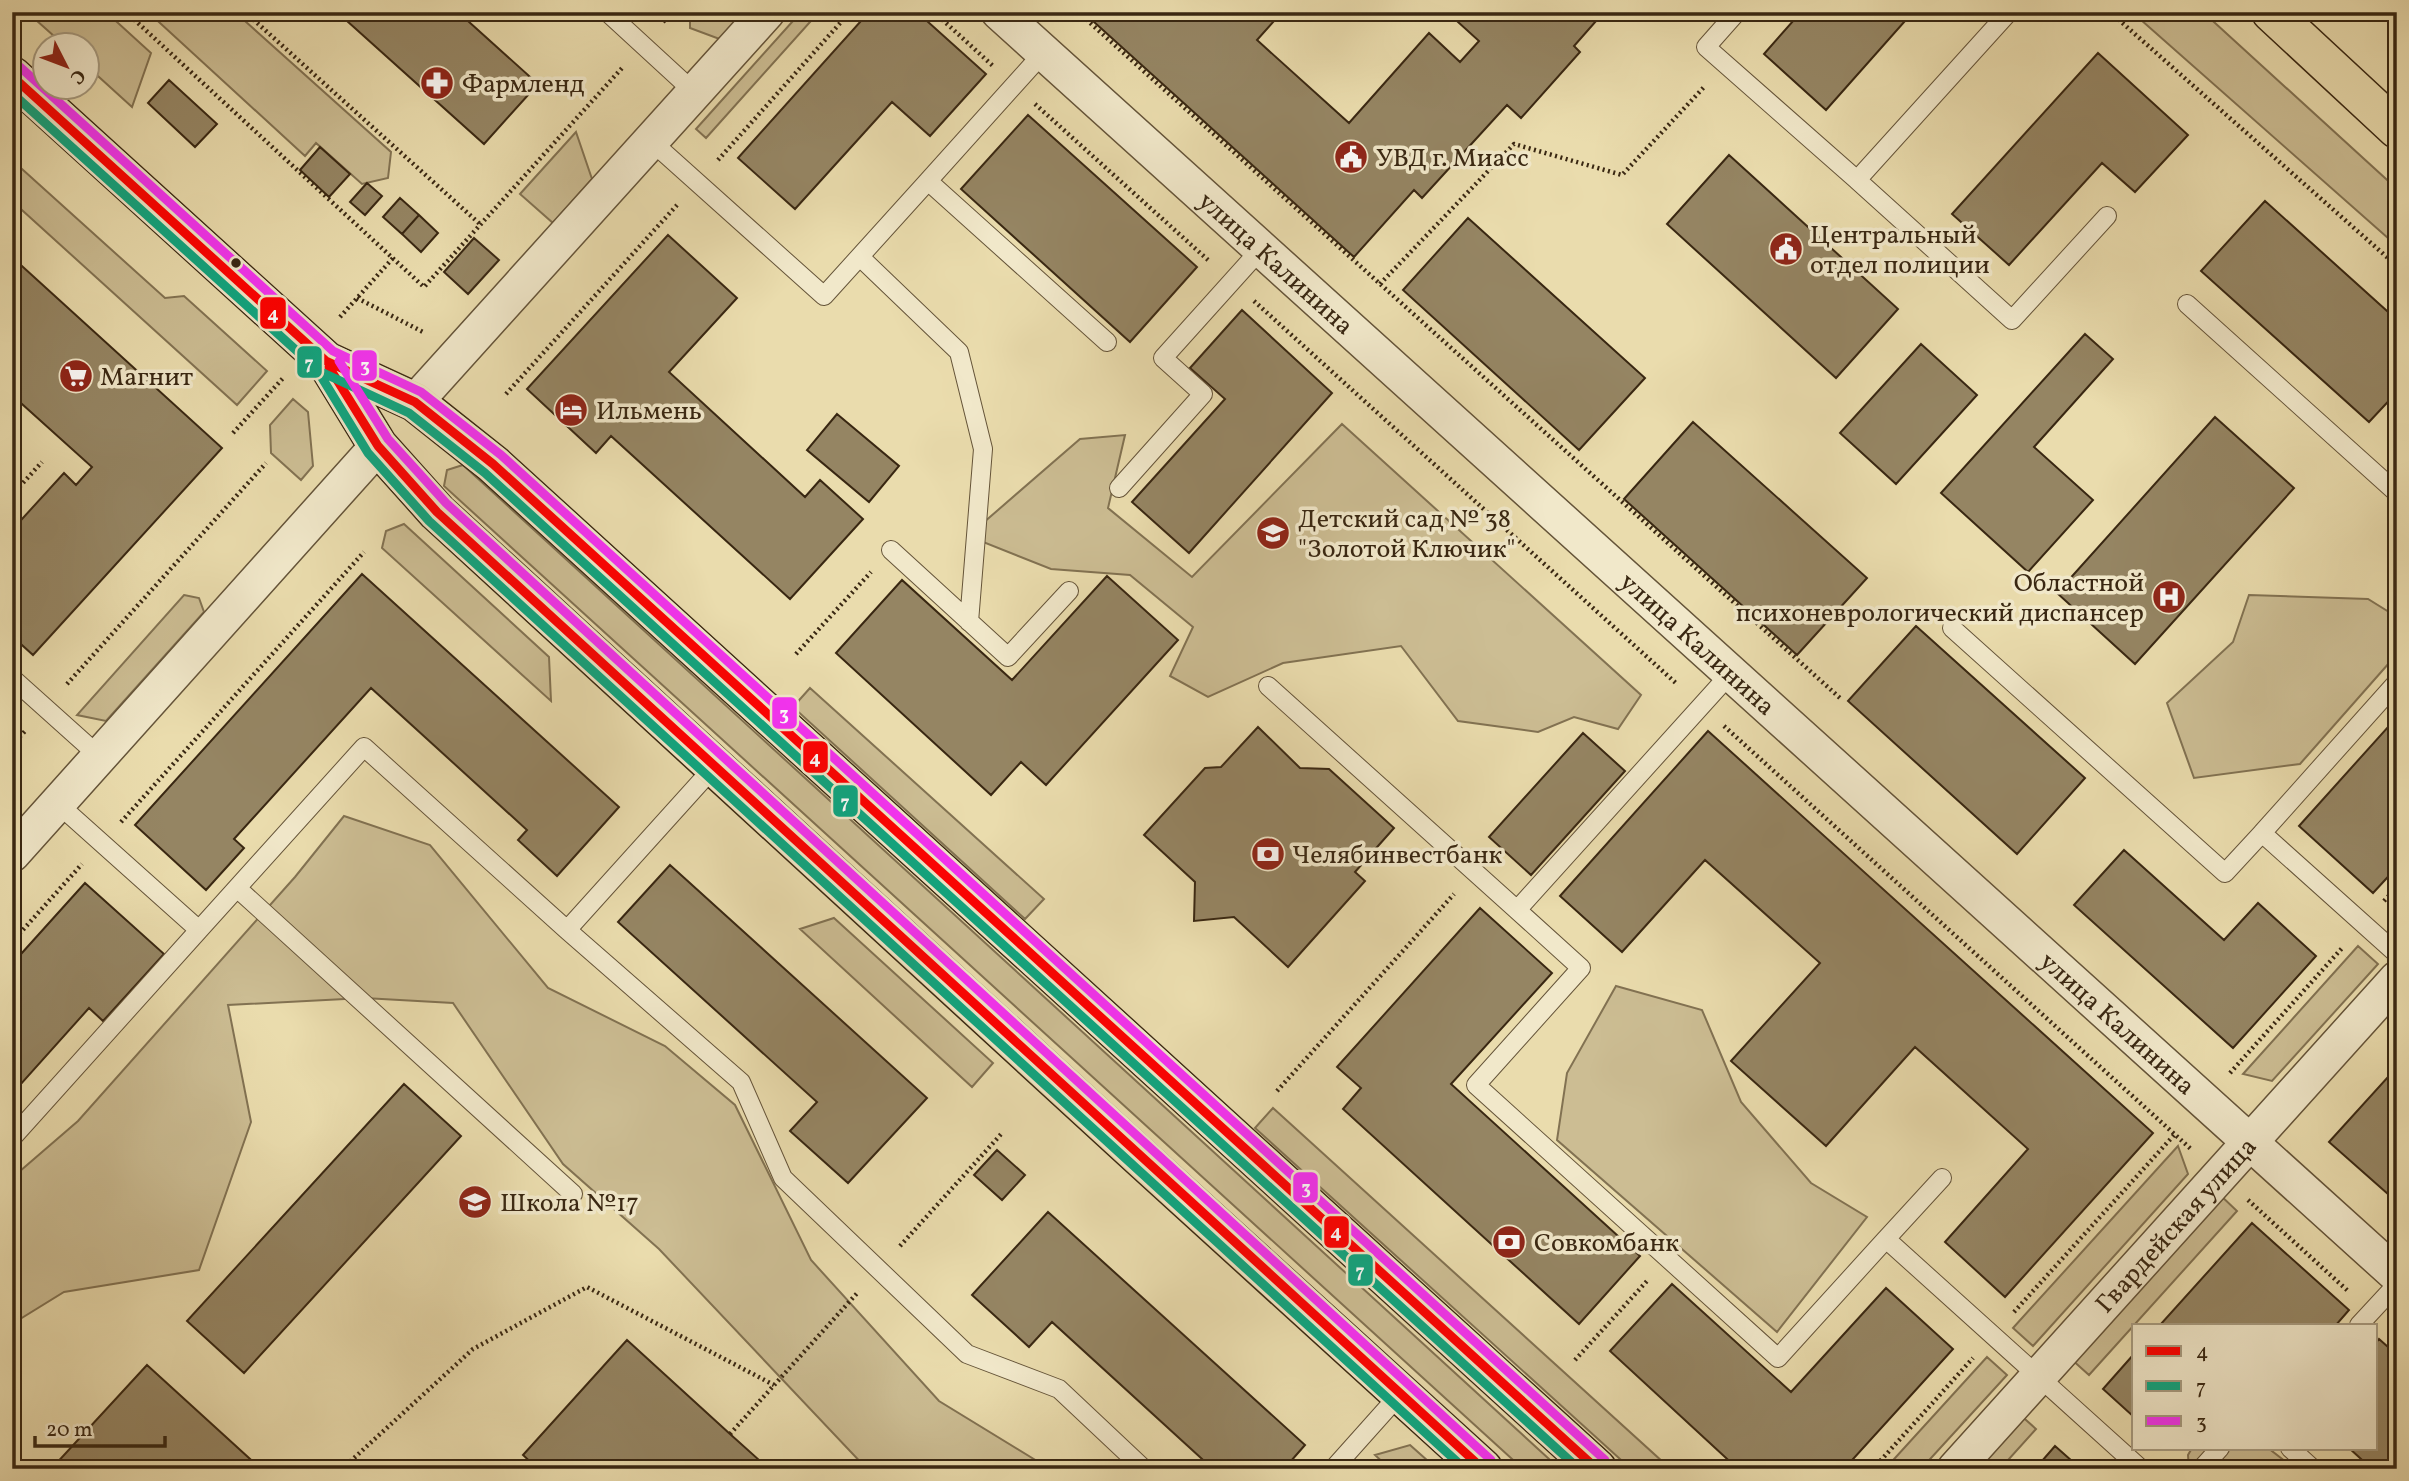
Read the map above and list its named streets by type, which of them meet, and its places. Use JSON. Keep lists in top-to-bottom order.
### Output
{
  "streets": {
    "street": ["улица Калинина", "Гвардейская улица"]
  },
  "crossings": [
    ["улица Калинина", "Гвардейская улица"]
  ],
  "places": {
    "pharmacy": ["Фармленд"],
    "public building": ["УВД г. Миасс", "Центральный отдел полиции"],
    "supermarket": ["Магнит"],
    "hotel": ["Ильмень"],
    "school or university": ["Детский сад № 38 \"Золотой Ключик\"", "Школа №17"],
    "hospital": ["Областной психоневрологический диспансер"],
    "bank": ["Челябинвестбанк", "Совкомбанк"]
  },
  "lines": ["transit line 3", "transit line 4", "transit line 7"],
  "legend": ["4", "7", "3"],
  "scale_bar": "20 m",
  "north": "bottom right"
}
